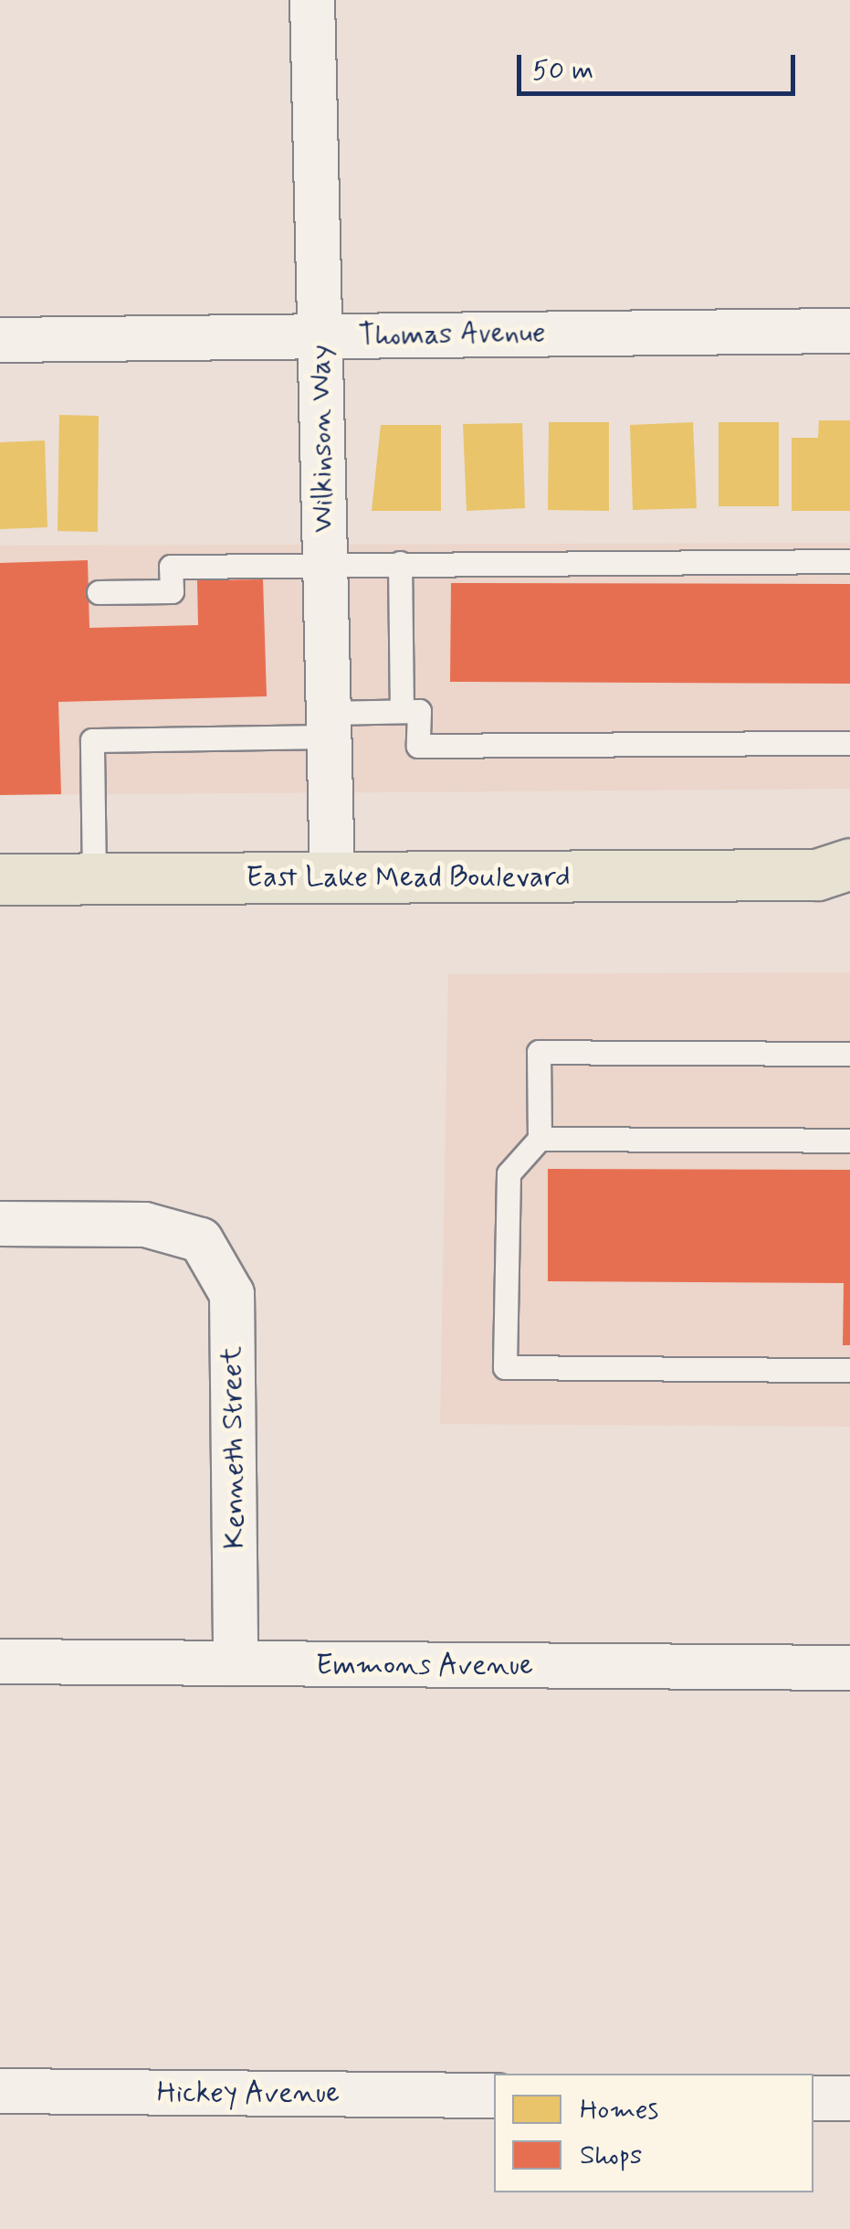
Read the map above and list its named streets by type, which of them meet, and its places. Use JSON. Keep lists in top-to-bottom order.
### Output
{
  "streets": {
    "main road": ["East Lake Mead Boulevard"],
    "street": [
      "Thomas Avenue",
      "Wilkinson Way",
      "Kenneth Street",
      "Emmons Avenue",
      "Hickey Avenue"
    ]
  },
  "crossings": [
    ["Thomas Avenue", "Wilkinson Way"],
    ["Wilkinson Way", "East Lake Mead Boulevard"],
    ["Kenneth Street", "Emmons Avenue"]
  ],
  "legend": ["Homes", "Shops"],
  "scale_bar": "50 m"
}
